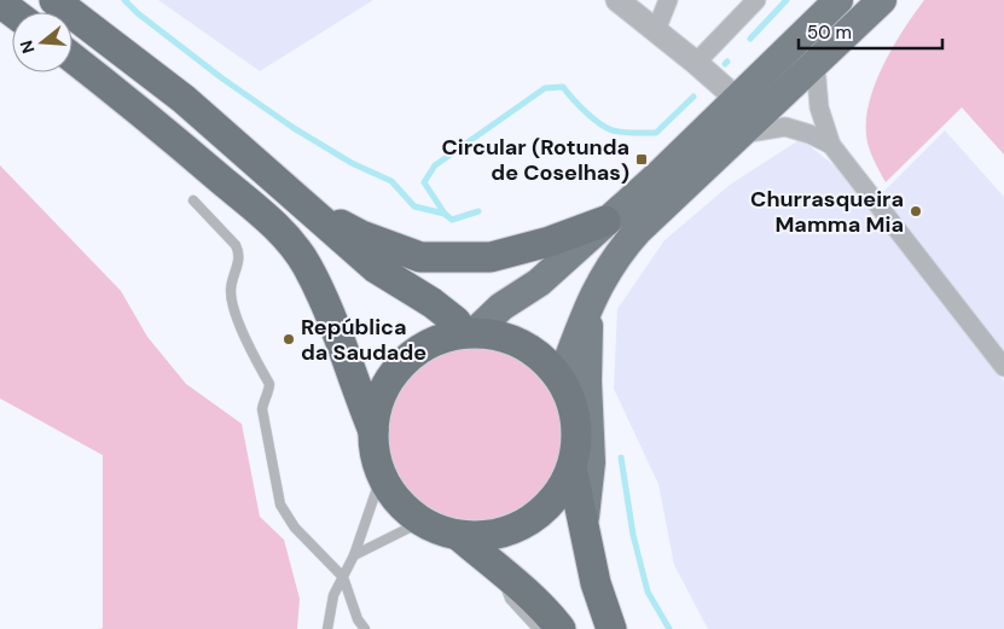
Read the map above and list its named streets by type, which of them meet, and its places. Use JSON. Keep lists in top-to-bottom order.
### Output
{
  "places": {
    "transit": ["Circular (Rotunda de Coselhas)"],
    "other": ["Churrasqueira Mamma Mia", "República da Saudade"]
  },
  "scale_bar": "50 m",
  "north": "left"
}
